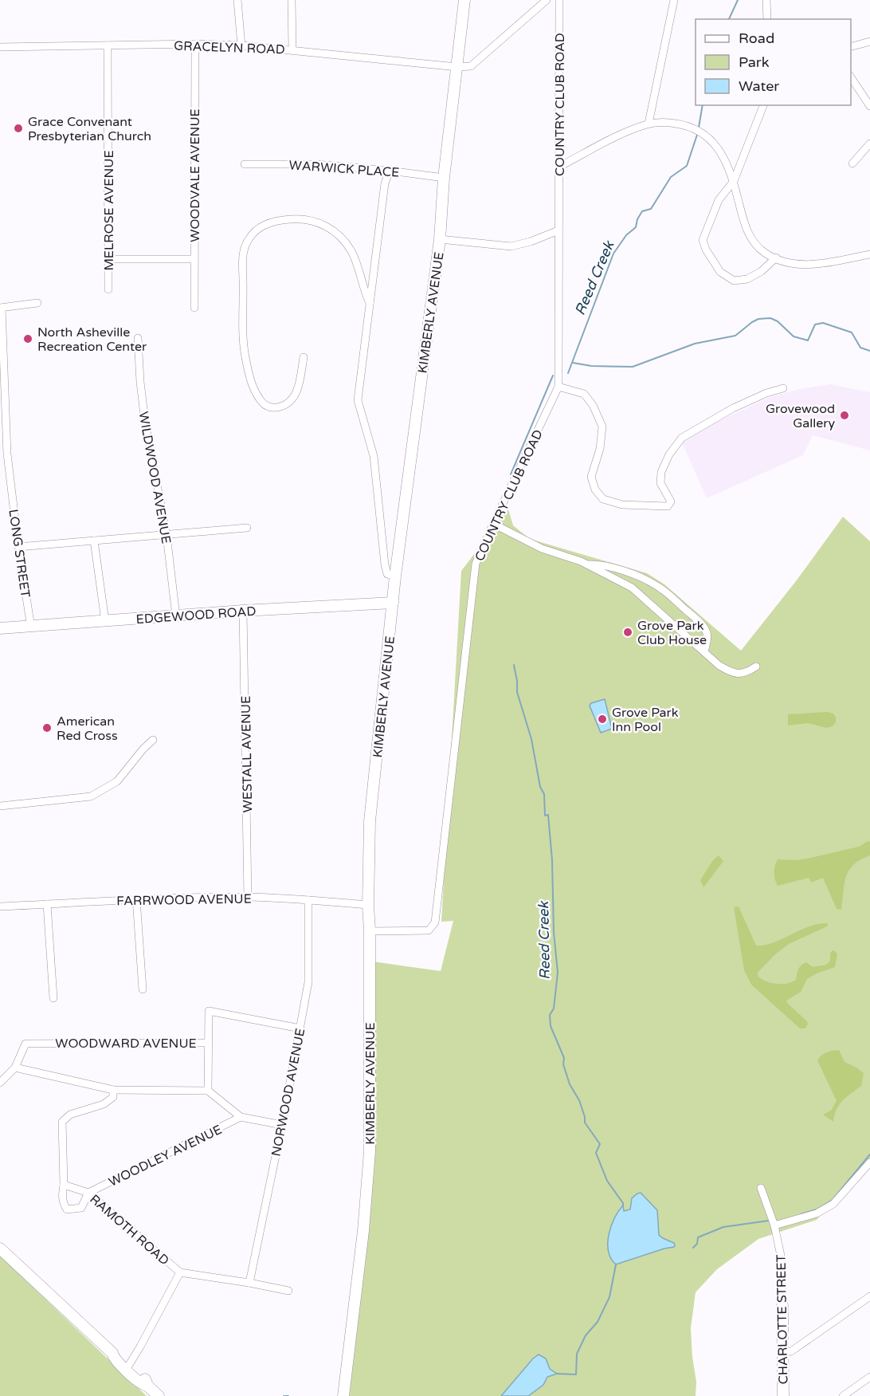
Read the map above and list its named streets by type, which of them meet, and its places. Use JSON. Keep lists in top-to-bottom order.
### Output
{
  "streets": {
    "street": [
      "GRACELYN ROAD",
      "COUNTRY CLUB ROAD",
      "WARWICK PLACE",
      "WOODVALE AVENUE",
      "MELROSE AVENUE",
      "KIMBERLY AVENUE",
      "WILDWOOD AVENUE",
      "LONG STREET",
      "EDGEWOOD ROAD",
      "WESTALL AVENUE",
      "FARRWOOD AVENUE",
      "WOODWARD AVENUE",
      "NORWOOD AVENUE",
      "WOODLEY AVENUE",
      "RAMOTH ROAD",
      "CHARLOTTE STREET"
    ]
  },
  "crossings": [
    ["GRACELYN ROAD", "WOODVALE AVENUE"],
    ["GRACELYN ROAD", "MELROSE AVENUE"],
    ["GRACELYN ROAD", "KIMBERLY AVENUE"],
    ["COUNTRY CLUB ROAD", "KIMBERLY AVENUE"],
    ["WARWICK PLACE", "KIMBERLY AVENUE"],
    ["KIMBERLY AVENUE", "EDGEWOOD ROAD"],
    ["KIMBERLY AVENUE", "FARRWOOD AVENUE"],
    ["WILDWOOD AVENUE", "EDGEWOOD ROAD"],
    ["LONG STREET", "EDGEWOOD ROAD"],
    ["EDGEWOOD ROAD", "WESTALL AVENUE"],
    ["WESTALL AVENUE", "FARRWOOD AVENUE"],
    ["FARRWOOD AVENUE", "NORWOOD AVENUE"],
    ["WOODWARD AVENUE", "NORWOOD AVENUE"],
    ["WOODLEY AVENUE", "RAMOTH ROAD"]
  ],
  "water": ["Reed Creek"],
  "places": [
    "Grace Convenant Presbyterian Church",
    "North Asheville Recreation Center",
    "Grovewood Gallery",
    "Grove Park Club House",
    "Grove Park Inn Pool",
    "American Red Cross"
  ],
  "legend": ["Road", "Park", "Water"]
}
